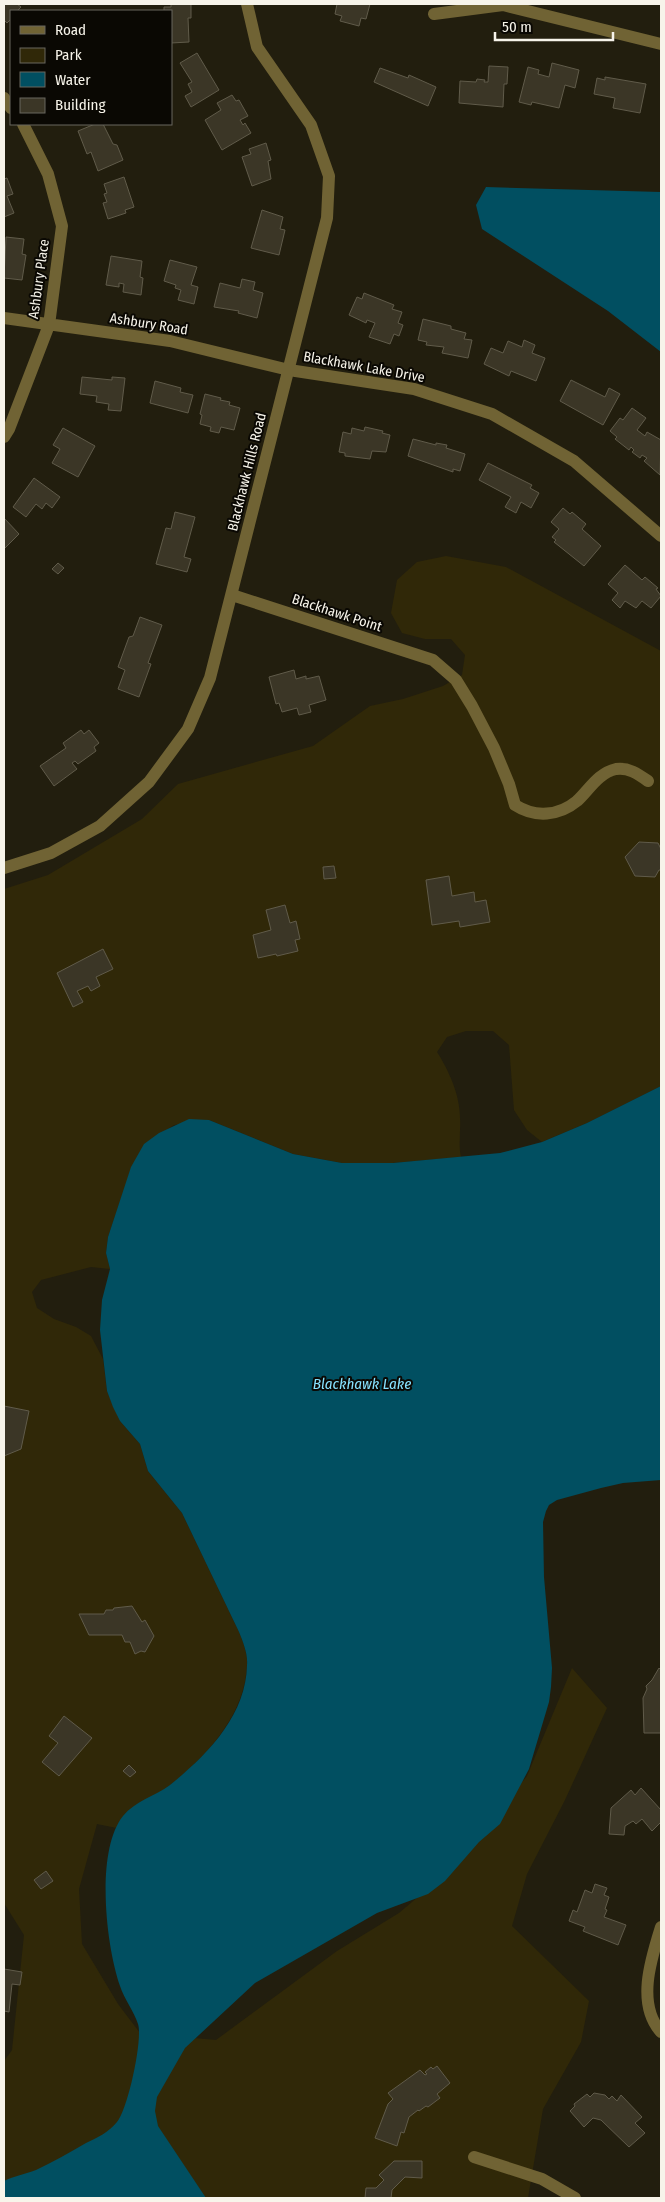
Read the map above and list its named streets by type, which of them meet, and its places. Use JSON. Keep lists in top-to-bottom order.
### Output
{
  "streets": {
    "street": [
      "Ashbury Place",
      "Ashbury Road",
      "Blackhawk Lake Drive",
      "Blackhawk Hills Road",
      "Blackhawk Point"
    ]
  },
  "crossings": [
    ["Ashbury Place", "Ashbury Road"],
    ["Ashbury Road", "Blackhawk Lake Drive"],
    ["Ashbury Road", "Blackhawk Hills Road"],
    ["Blackhawk Lake Drive", "Blackhawk Hills Road"],
    ["Blackhawk Hills Road", "Blackhawk Point"]
  ],
  "water": ["Blackhawk Lake"],
  "legend": [
    "Road",
    "Park",
    "Water",
    "Building"
  ],
  "scale_bar": "50 m"
}
